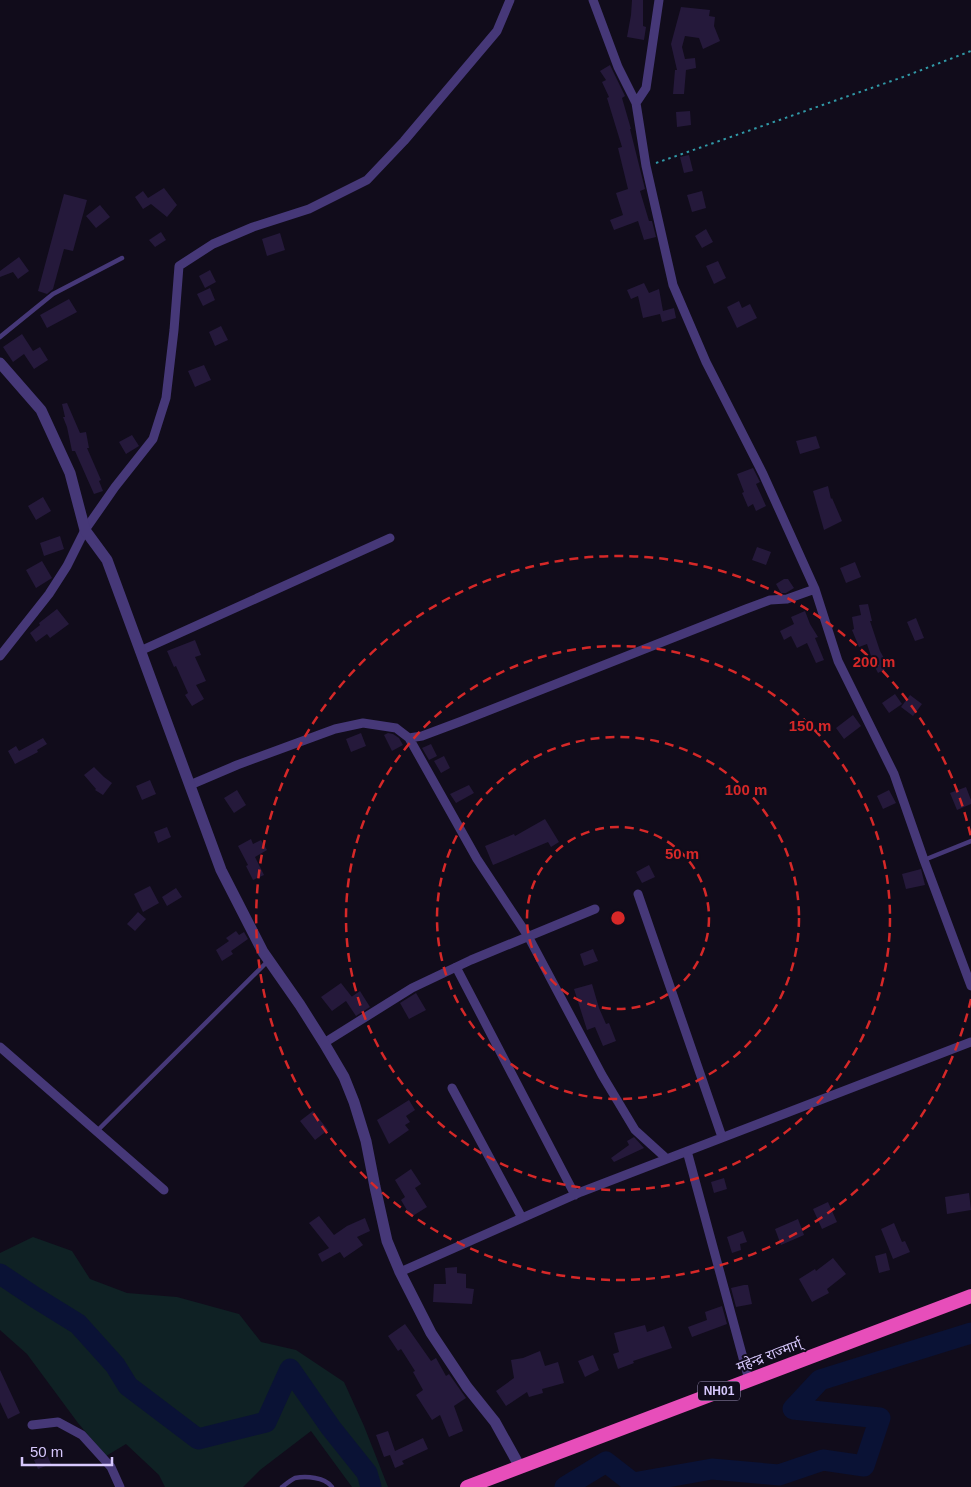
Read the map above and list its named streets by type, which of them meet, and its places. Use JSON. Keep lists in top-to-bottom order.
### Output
{
  "streets": {
    "highway": ["महेन्द्र राज्मार्ग्", "NH01"]
  },
  "scale_bar": "50 m",
  "rings": [
    "200 m",
    "150 m",
    "100 m",
    "50 m"
  ]
}
